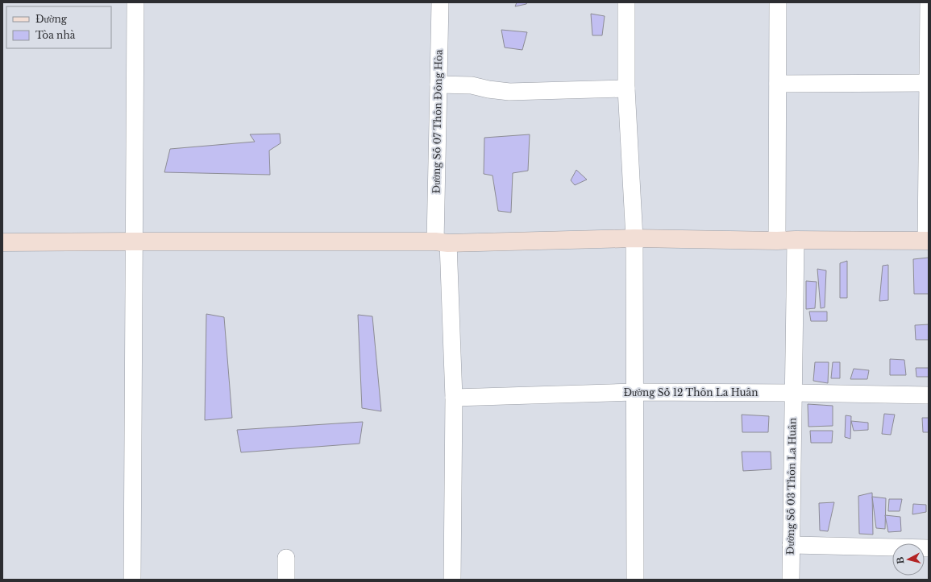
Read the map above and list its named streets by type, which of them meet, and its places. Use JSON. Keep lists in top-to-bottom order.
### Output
{
  "streets": {
    "street": ["Đường Số 07 Thôn Đông Hòa", "Đường Số 12 Thôn La Huân", "Đường Số 03 Thôn La Huân"]
  },
  "crossings": [
    ["Đường Số 07 Thôn Đông Hòa", "Đường Số 12 Thôn La Huân"],
    ["Đường Số 12 Thôn La Huân", "Đường Số 03 Thôn La Huân"]
  ],
  "legend": ["Đường", "Tòa nhà"],
  "north": "left"
}
